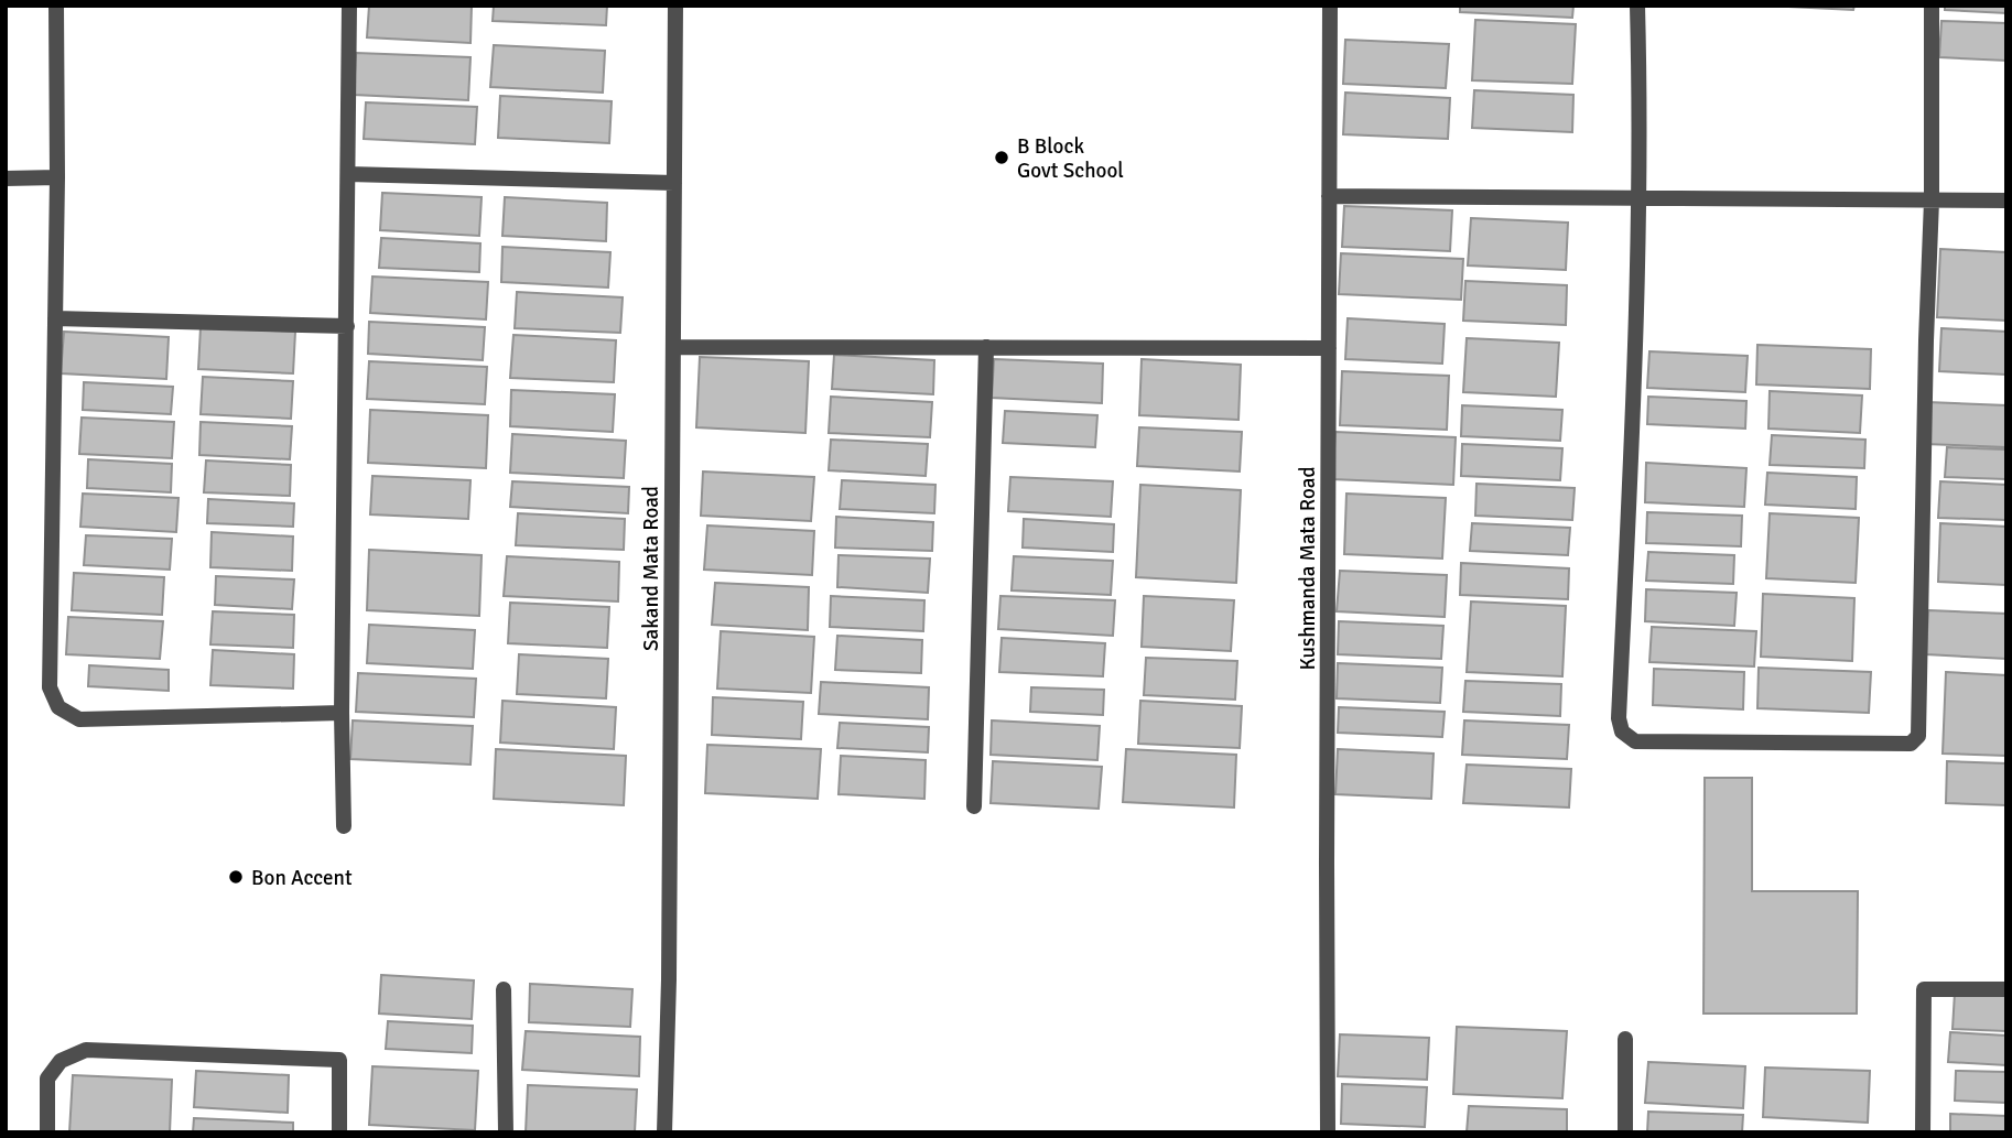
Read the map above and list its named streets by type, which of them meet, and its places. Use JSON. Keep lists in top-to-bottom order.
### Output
{
  "streets": {
    "street": ["Sakand Mata Road", "Kushmanda Mata Road"]
  },
  "places": ["B Block Govt School", "Bon Accent"]
}
